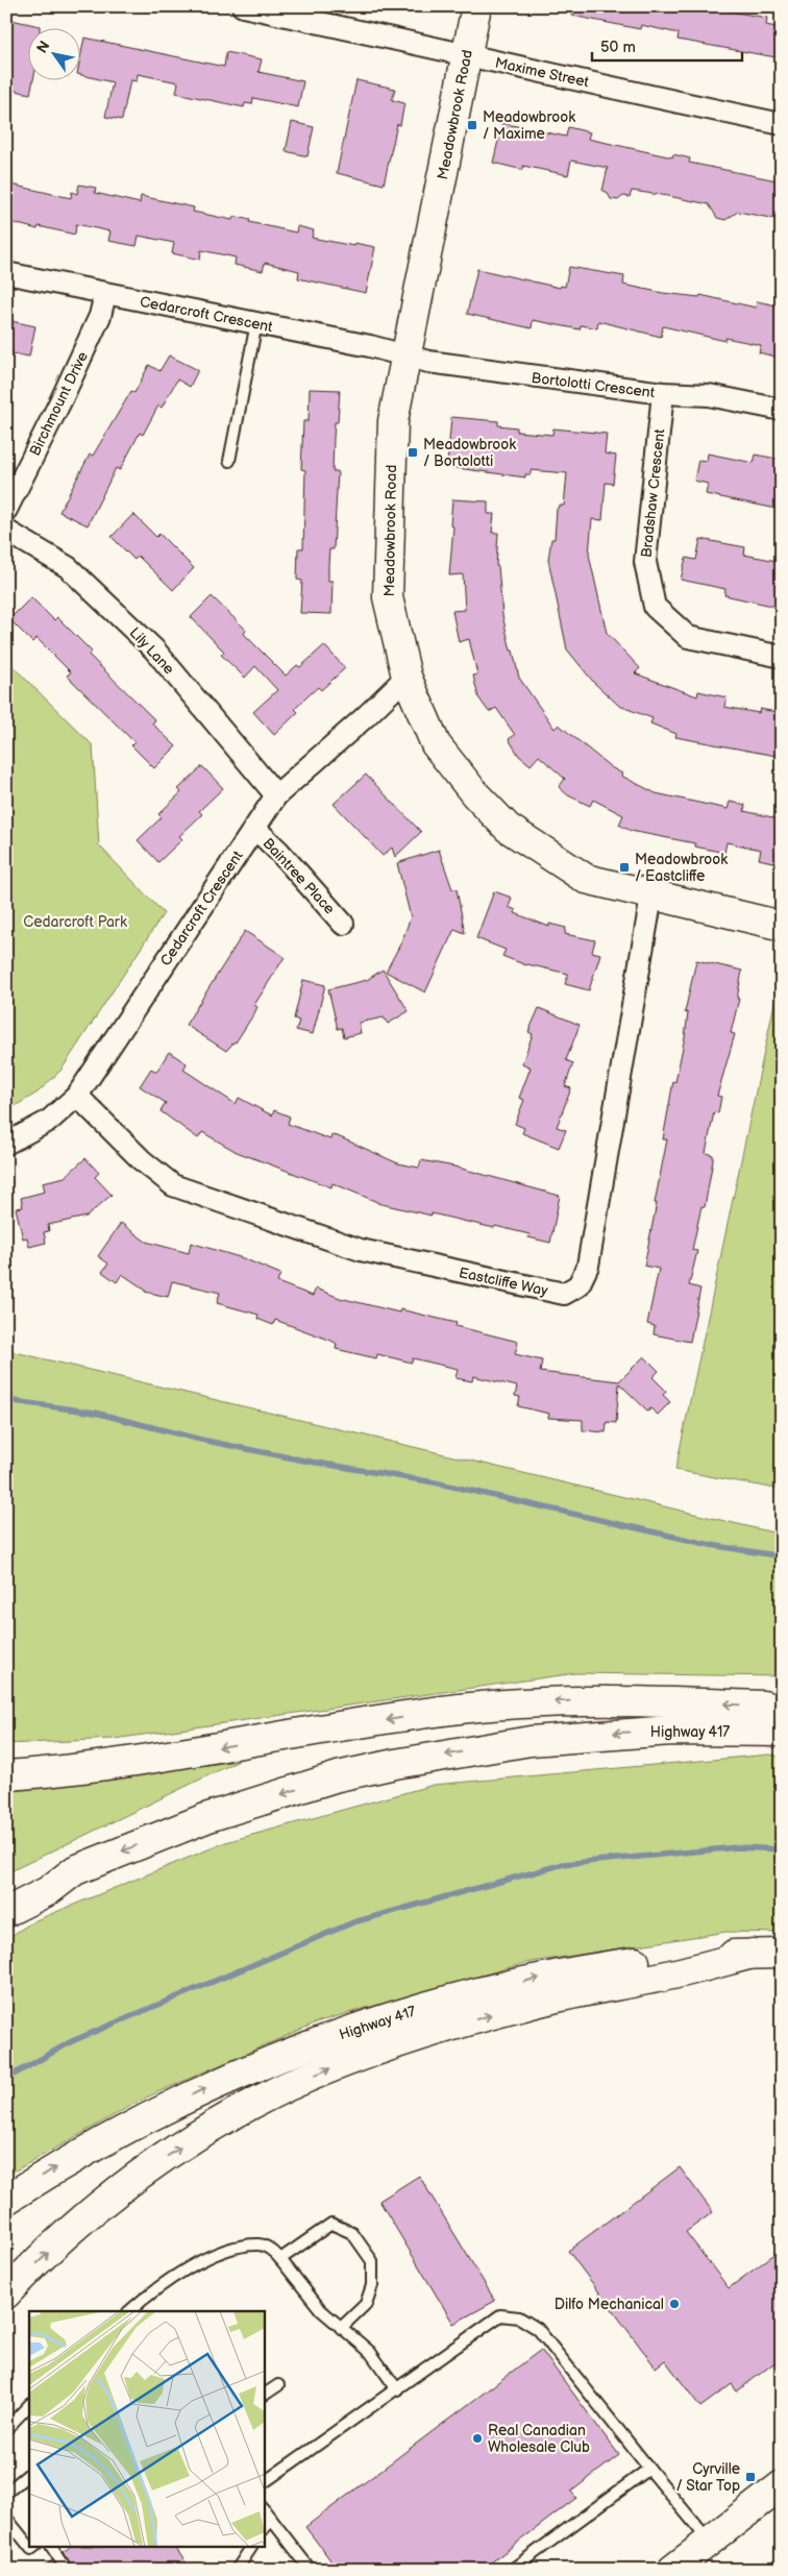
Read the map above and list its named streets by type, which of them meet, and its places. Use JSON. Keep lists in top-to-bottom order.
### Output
{
  "streets": {
    "main road": ["Meadowbrook Road", "Highway 417"],
    "street": [
      "Maxime Street",
      "Cedarcroft Crescent",
      "Bortolotti Crescent",
      "Birchmount Drive",
      "Bradshaw Crescent",
      "Lily Lane",
      "Baintree Place",
      "Eastcliffe Way"
    ]
  },
  "crossings": [
    ["Maxime Street", "Meadowbrook Road"],
    ["Meadowbrook Road", "Cedarcroft Crescent"],
    ["Meadowbrook Road", "Bortolotti Crescent"],
    ["Meadowbrook Road", "Eastcliffe Way"],
    ["Cedarcroft Crescent", "Bortolotti Crescent"],
    ["Cedarcroft Crescent", "Birchmount Drive"],
    ["Cedarcroft Crescent", "Lily Lane"],
    ["Cedarcroft Crescent", "Baintree Place"],
    ["Cedarcroft Crescent", "Eastcliffe Way"],
    ["Bortolotti Crescent", "Bradshaw Crescent"]
  ],
  "parks": ["Cedarcroft Park"],
  "places": {
    "transit": [
      "Meadowbrook / Maxime",
      "Meadowbrook / Bortolotti",
      "Meadowbrook / Eastcliffe",
      "Cyrville / Star Top"
    ],
    "other": ["Dilfo Mechanical", "Real Canadian Wholesale Club"]
  },
  "scale_bar": "50 m",
  "north": "top left"
}
